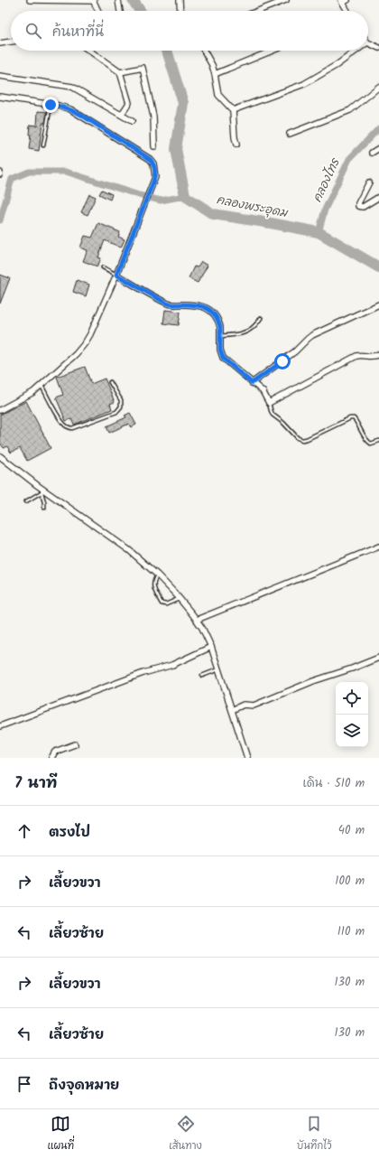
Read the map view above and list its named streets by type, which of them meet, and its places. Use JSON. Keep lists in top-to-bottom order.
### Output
{
  "water": ["คลองไทร", "คลองพระอุดม"],
  "page": {
    "search": "ค้นหาที่นี่",
    "heading": ["7 นาที", "เดิน · 510 m"],
    "list": [
      ["ตรงไป", "40 m"],
      ["เลี้ยวขวา", "100 m"],
      ["เลี้ยวซ้าย", "110 m"],
      ["เลี้ยวขวา", "130 m"],
      ["เลี้ยวซ้าย", "130 m"],
      "ถึงจุดหมาย"
    ],
    "nav": ["แผนที่", "เส้นทาง", "บันทึกไว้"]
  }
}
